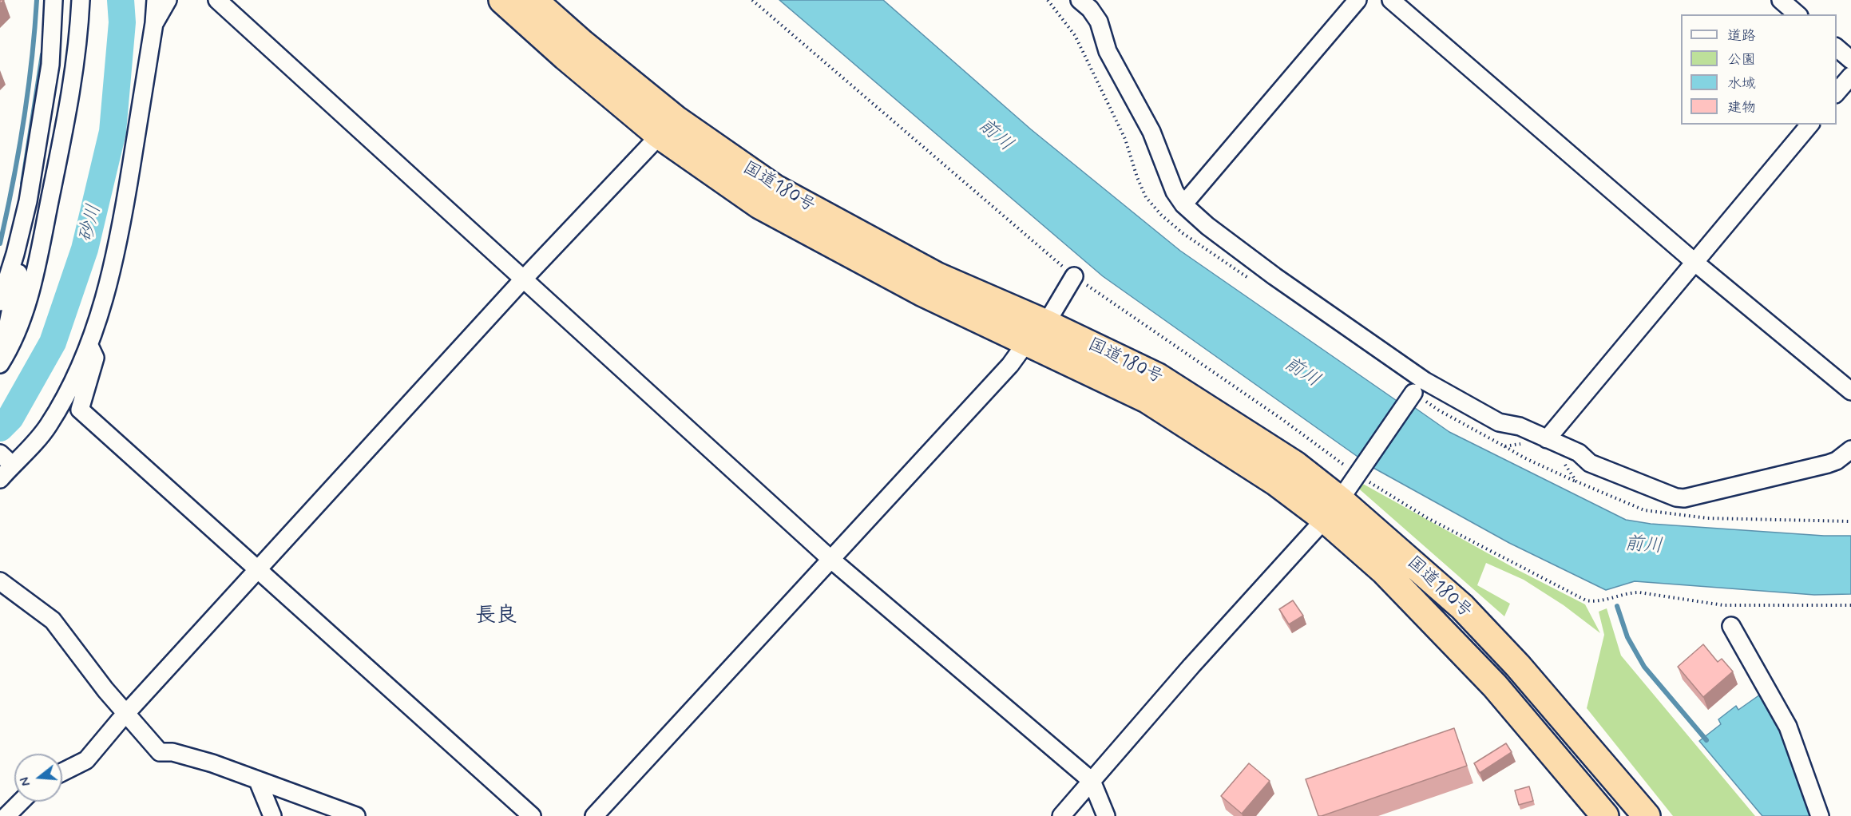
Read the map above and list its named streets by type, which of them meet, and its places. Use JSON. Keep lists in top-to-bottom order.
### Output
{
  "streets": {
    "highway": ["国道180号"]
  },
  "districts": ["長良"],
  "water": ["前川", "砂川"],
  "legend": [
    "道路",
    "公園",
    "水域",
    "建物"
  ],
  "north": "left"
}
